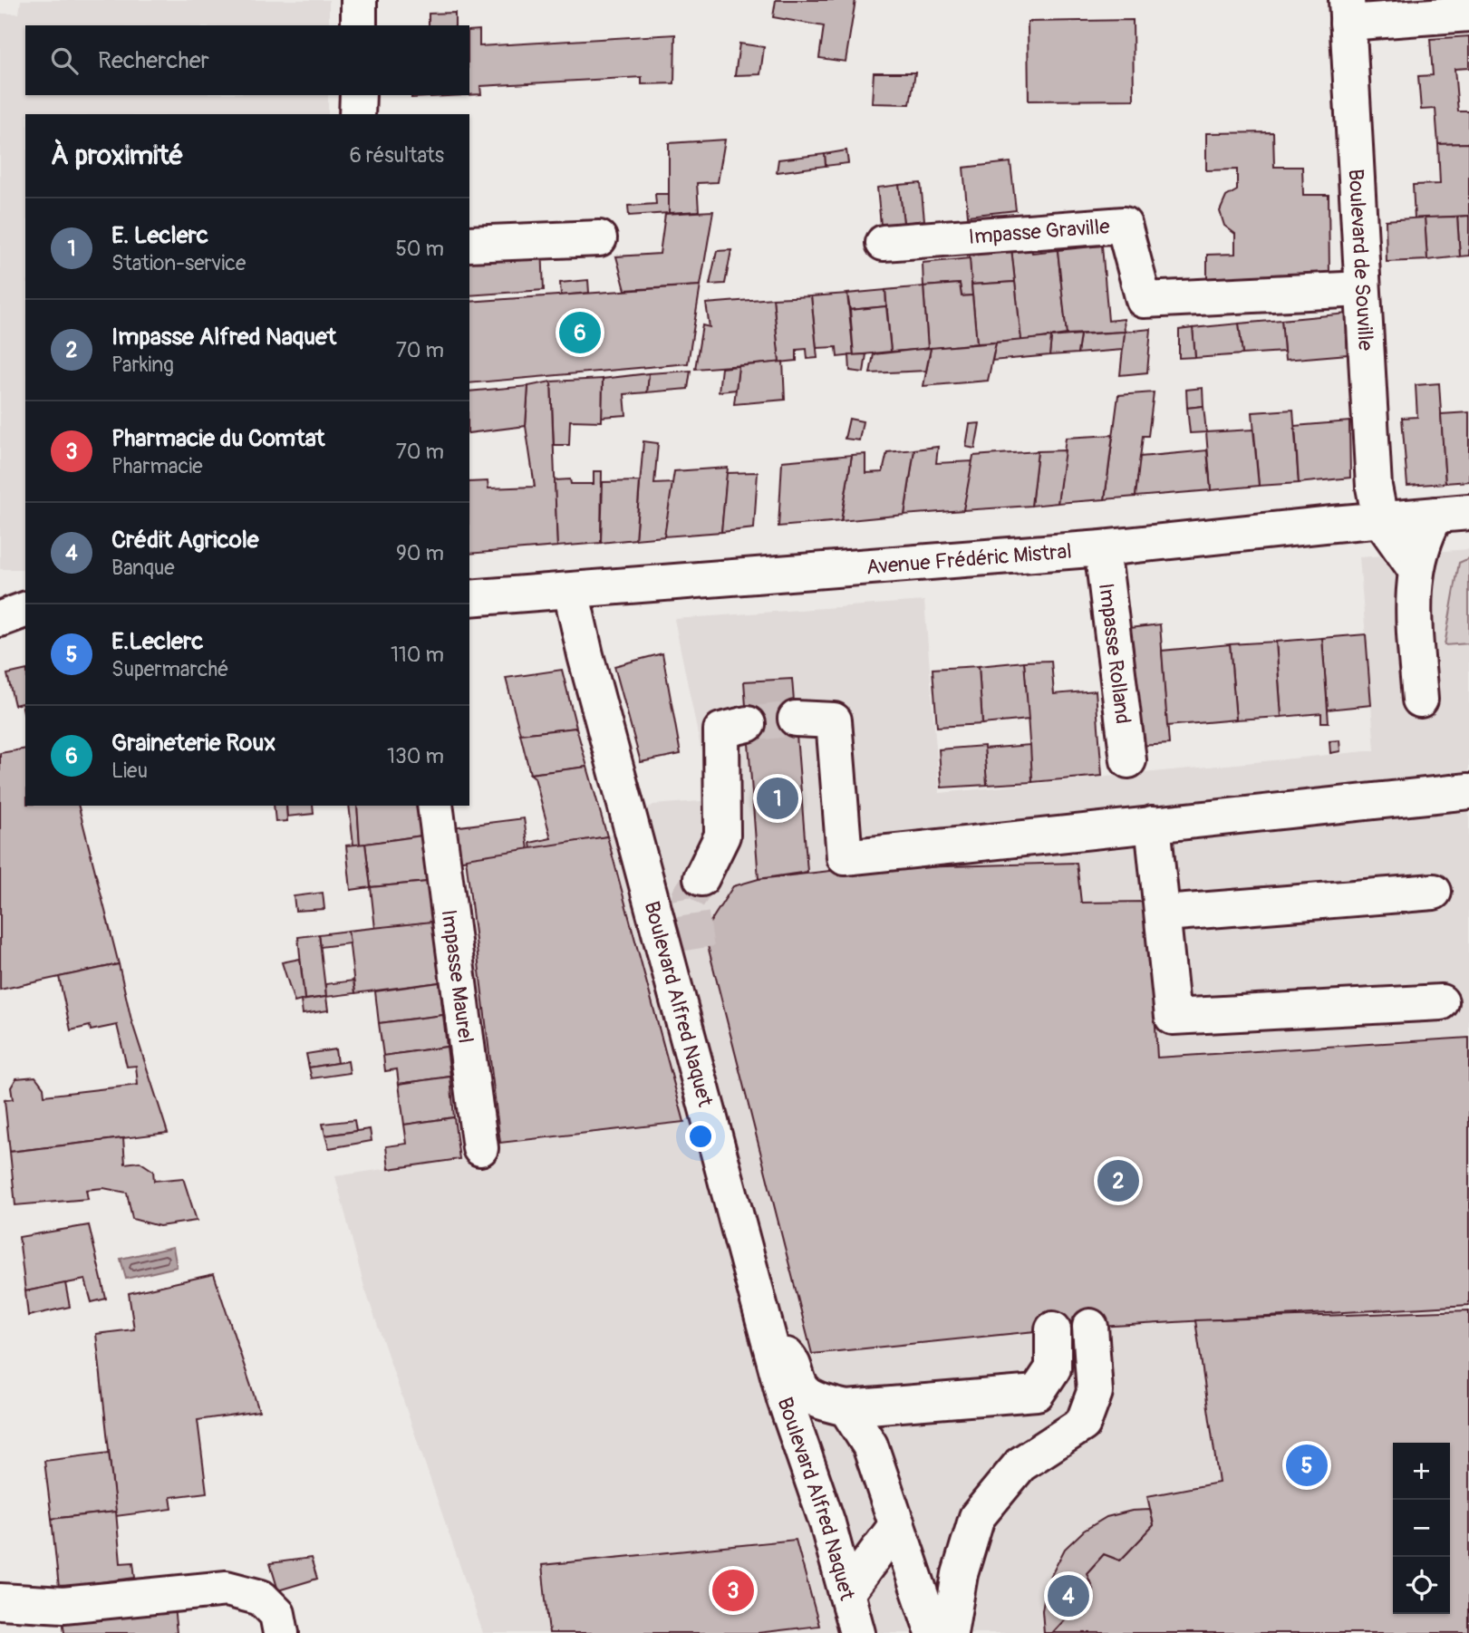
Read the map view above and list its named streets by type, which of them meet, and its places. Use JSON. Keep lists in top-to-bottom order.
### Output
{
  "streets": {
    "street": [
      "Impasse Graville",
      "Boulevard de Souville",
      "Avenue Frédéric Mistral",
      "Impasse Rolland",
      "Impasse Maurel",
      "Boulevard Alfred Naquet"
    ]
  },
  "crossings": [
    ["Impasse Graville", "Boulevard de Souville"],
    ["Boulevard de Souville", "Avenue Frédéric Mistral"],
    ["Avenue Frédéric Mistral", "Impasse Rolland"],
    ["Avenue Frédéric Mistral", "Boulevard Alfred Naquet"]
  ],
  "page": {
    "search": "Rechercher",
    "heading": ["À proximité", "6 résultats"],
    "list": [
      {
        "mark": "1",
        "name": "E. Leclerc",
        "note": "Station-service",
        "value": "50 m"
      },
      {
        "mark": "2",
        "name": "Impasse Alfred Naquet",
        "note": "Parking",
        "value": "70 m"
      },
      {
        "mark": "3",
        "name": "Pharmacie du Comtat",
        "note": "Pharmacie",
        "value": "70 m"
      },
      {
        "mark": "4",
        "name": "Crédit Agricole",
        "note": "Banque",
        "value": "90 m"
      },
      {
        "mark": "5",
        "name": "E.Leclerc",
        "note": "Supermarché",
        "value": "110 m"
      },
      {
        "mark": "6",
        "name": "Graineterie Roux",
        "note": "Lieu",
        "value": "130 m"
      }
    ],
    "pins": [
      "6",
      "1",
      "2",
      "5",
      "3",
      "4"
    ],
    "map_buttons": ["+", "−"]
  }
}
